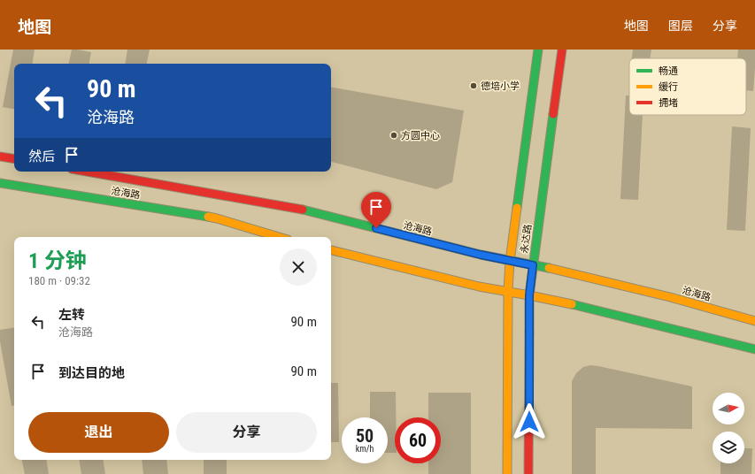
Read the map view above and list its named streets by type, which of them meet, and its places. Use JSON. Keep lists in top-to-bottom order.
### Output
{
  "streets": {
    "main road": ["沧海路", "永达路"]
  },
  "crossings": [
    ["沧海路", "永达路"]
  ],
  "places": ["德培小学", "方圆中心"],
  "legend": ["畅通", "缓行", "拥堵"],
  "north": "right",
  "page": {
    "header": "地图",
    "nav": ["地图", "图层", "分享"],
    "turn": ["90 m", "沧海路"],
    "then": "然后",
    "heading": ["1 分钟", "180 m · 09:32"],
    "list": [
      {
        "name": "左转",
        "note": "沧海路",
        "value": "90 m"
      },
      {
        "name": "到达目的地",
        "value": "90 m"
      }
    ],
    "buttons": ["退出", "分享"],
    "speed": "50 km/h",
    "limit": "60"
  }
}
